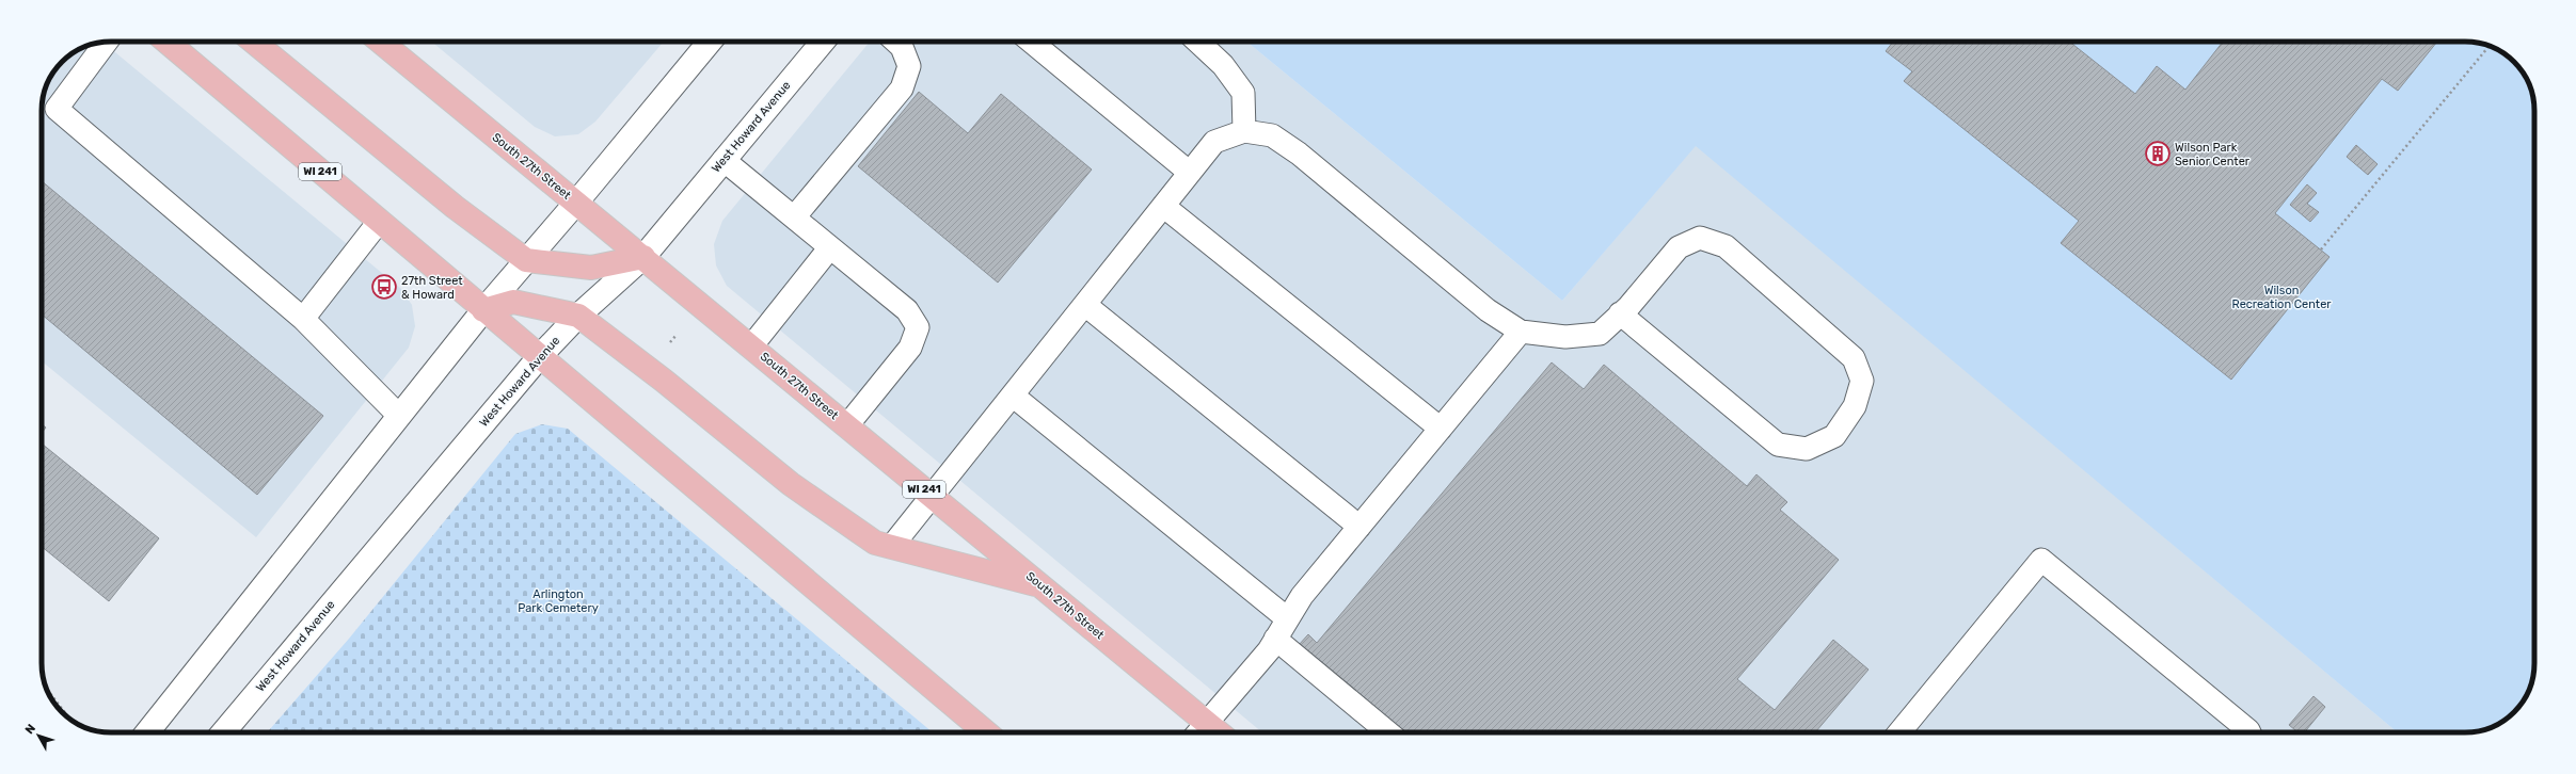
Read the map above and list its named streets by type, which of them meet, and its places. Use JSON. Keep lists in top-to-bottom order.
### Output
{
  "streets": {
    "main road": ["South 27th Street", "WI 241"],
    "street": ["West Howard Avenue"]
  },
  "crossings": [
    ["West Howard Avenue", "South 27th Street"],
    ["West Howard Avenue", "WI 241"]
  ],
  "parks": ["Wilson Recreation Center", "Arlington Park Cemetery"],
  "places": {
    "building": ["Wilson Park Senior Center"],
    "bus stop": ["27th Street & Howard"]
  },
  "north": "top left"
}
